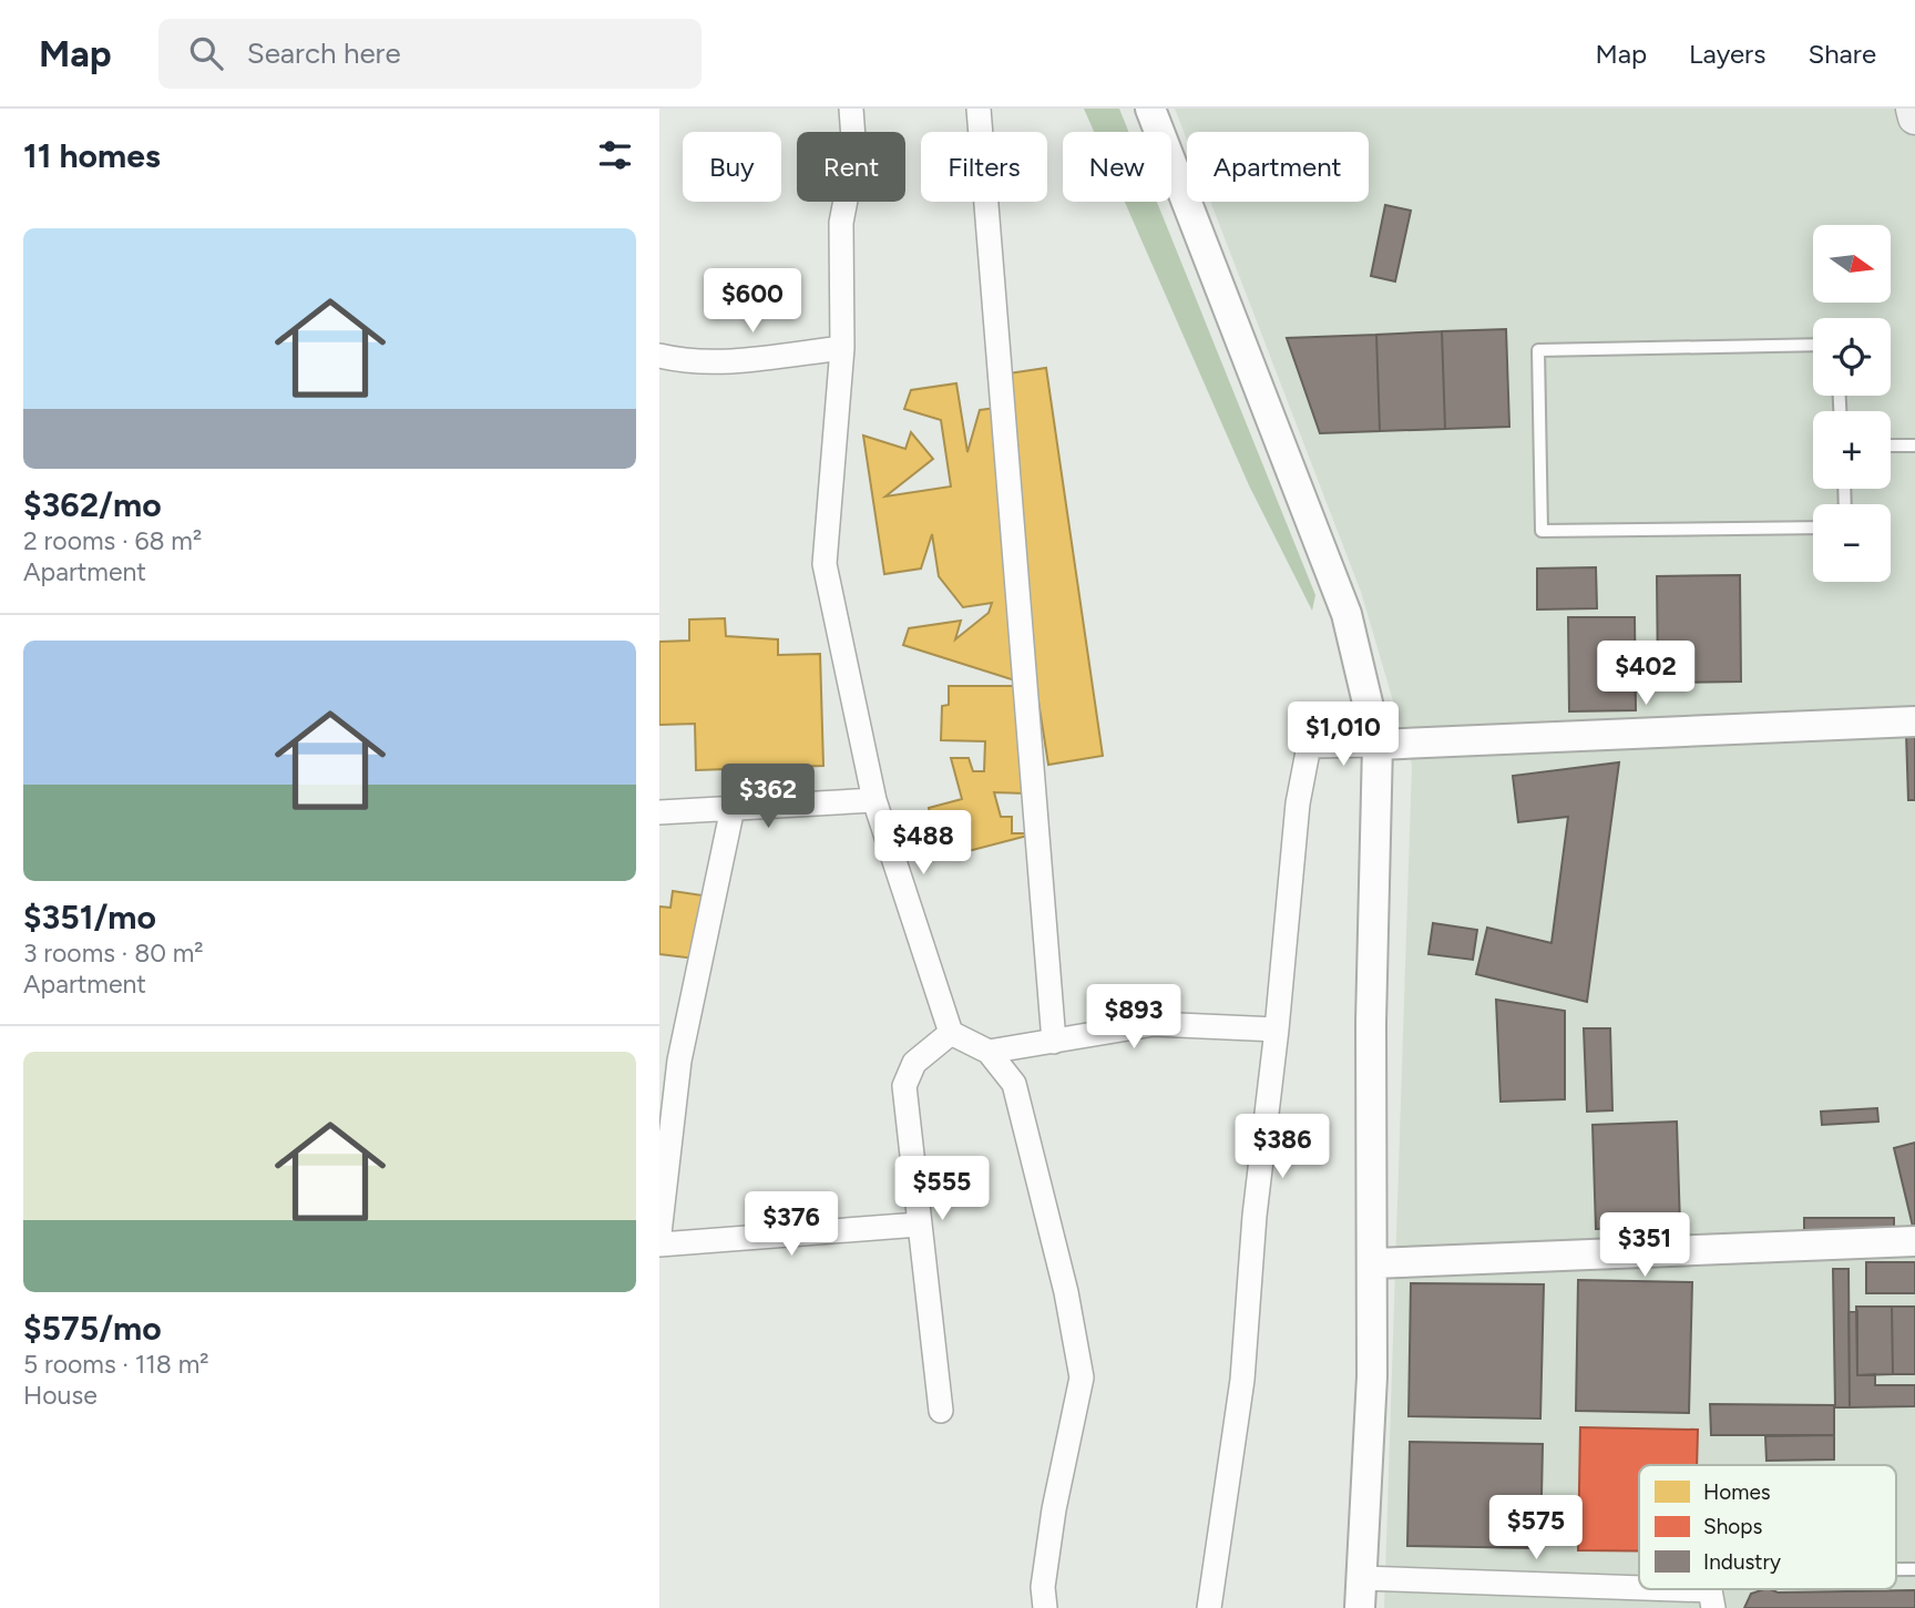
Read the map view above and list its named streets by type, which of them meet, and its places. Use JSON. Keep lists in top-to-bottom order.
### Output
{
  "legend": ["Homes", "Shops", "Industry"],
  "north": "right",
  "page": {
    "header": "Map",
    "search": "Search here",
    "nav": ["Map", "Layers", "Share"],
    "heading": "11 homes",
    "chip": [
      "Buy",
      "Rent",
      "Filters",
      "New",
      "Apartment"
    ],
    "list": [
      {
        "name": "$362/mo",
        "note": "2 rooms · 68 m² · Apartment"
      },
      {
        "name": "$351/mo",
        "note": "3 rooms · 80 m² · Apartment"
      },
      {
        "name": "$575/mo",
        "note": "5 rooms · 118 m² · House"
      }
    ],
    "map_buttons": ["+", "−"],
    "price": [
      "$600",
      "$402",
      "$1,010",
      "$362",
      "$488",
      "$893",
      "$386",
      "$555",
      "$376",
      "$351",
      "$575"
    ]
  }
}
